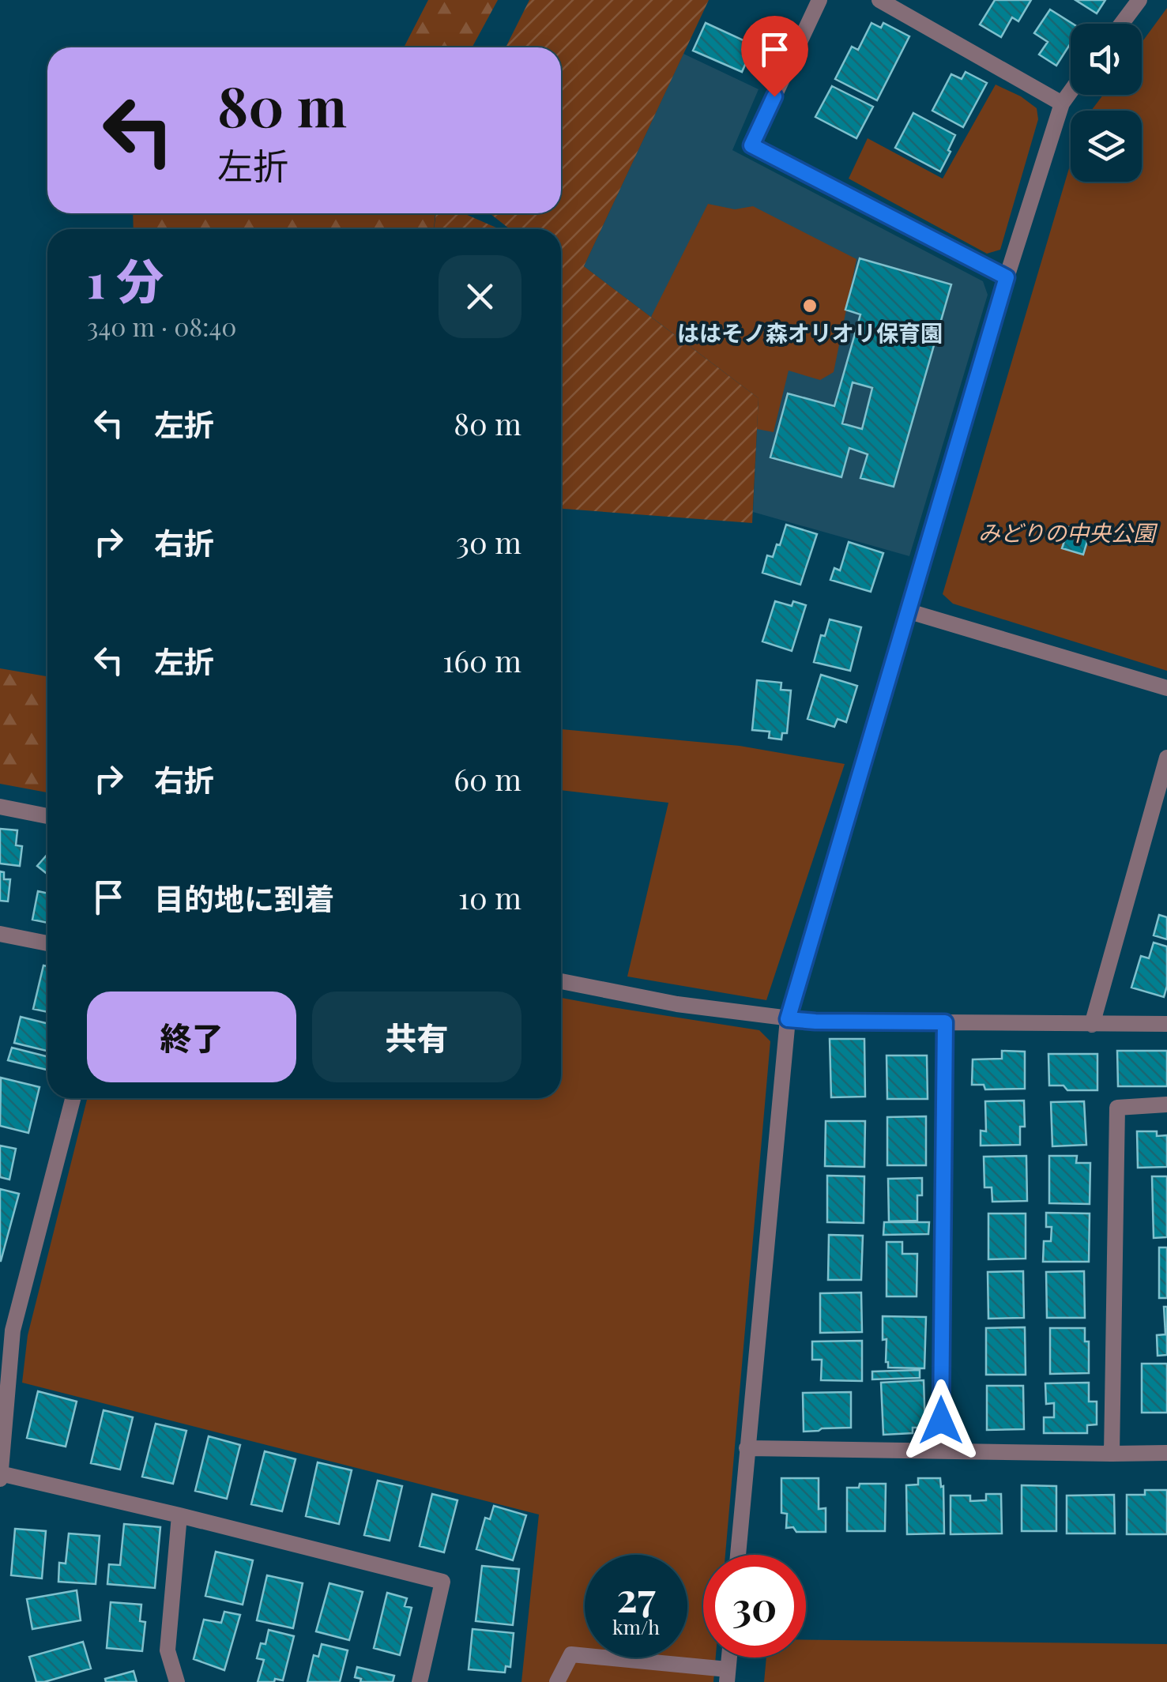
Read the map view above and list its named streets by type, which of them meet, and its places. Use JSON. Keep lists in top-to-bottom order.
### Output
{
  "parks": ["みどりの中央公園"],
  "places": ["ははそノ森オリオリ保育園"],
  "page": {
    "turn": ["80 m", "左折"],
    "heading": ["1 分", "340 m · 08:40"],
    "list": [
      {
        "name": "左折",
        "value": "80 m"
      },
      {
        "name": "右折",
        "value": "30 m"
      },
      {
        "name": "左折",
        "value": "160 m"
      },
      {
        "name": "右折",
        "value": "60 m"
      },
      {
        "name": "目的地に到着",
        "value": "10 m"
      }
    ],
    "buttons": ["終了", "共有"],
    "speed": "27 km/h",
    "limit": "30"
  }
}
